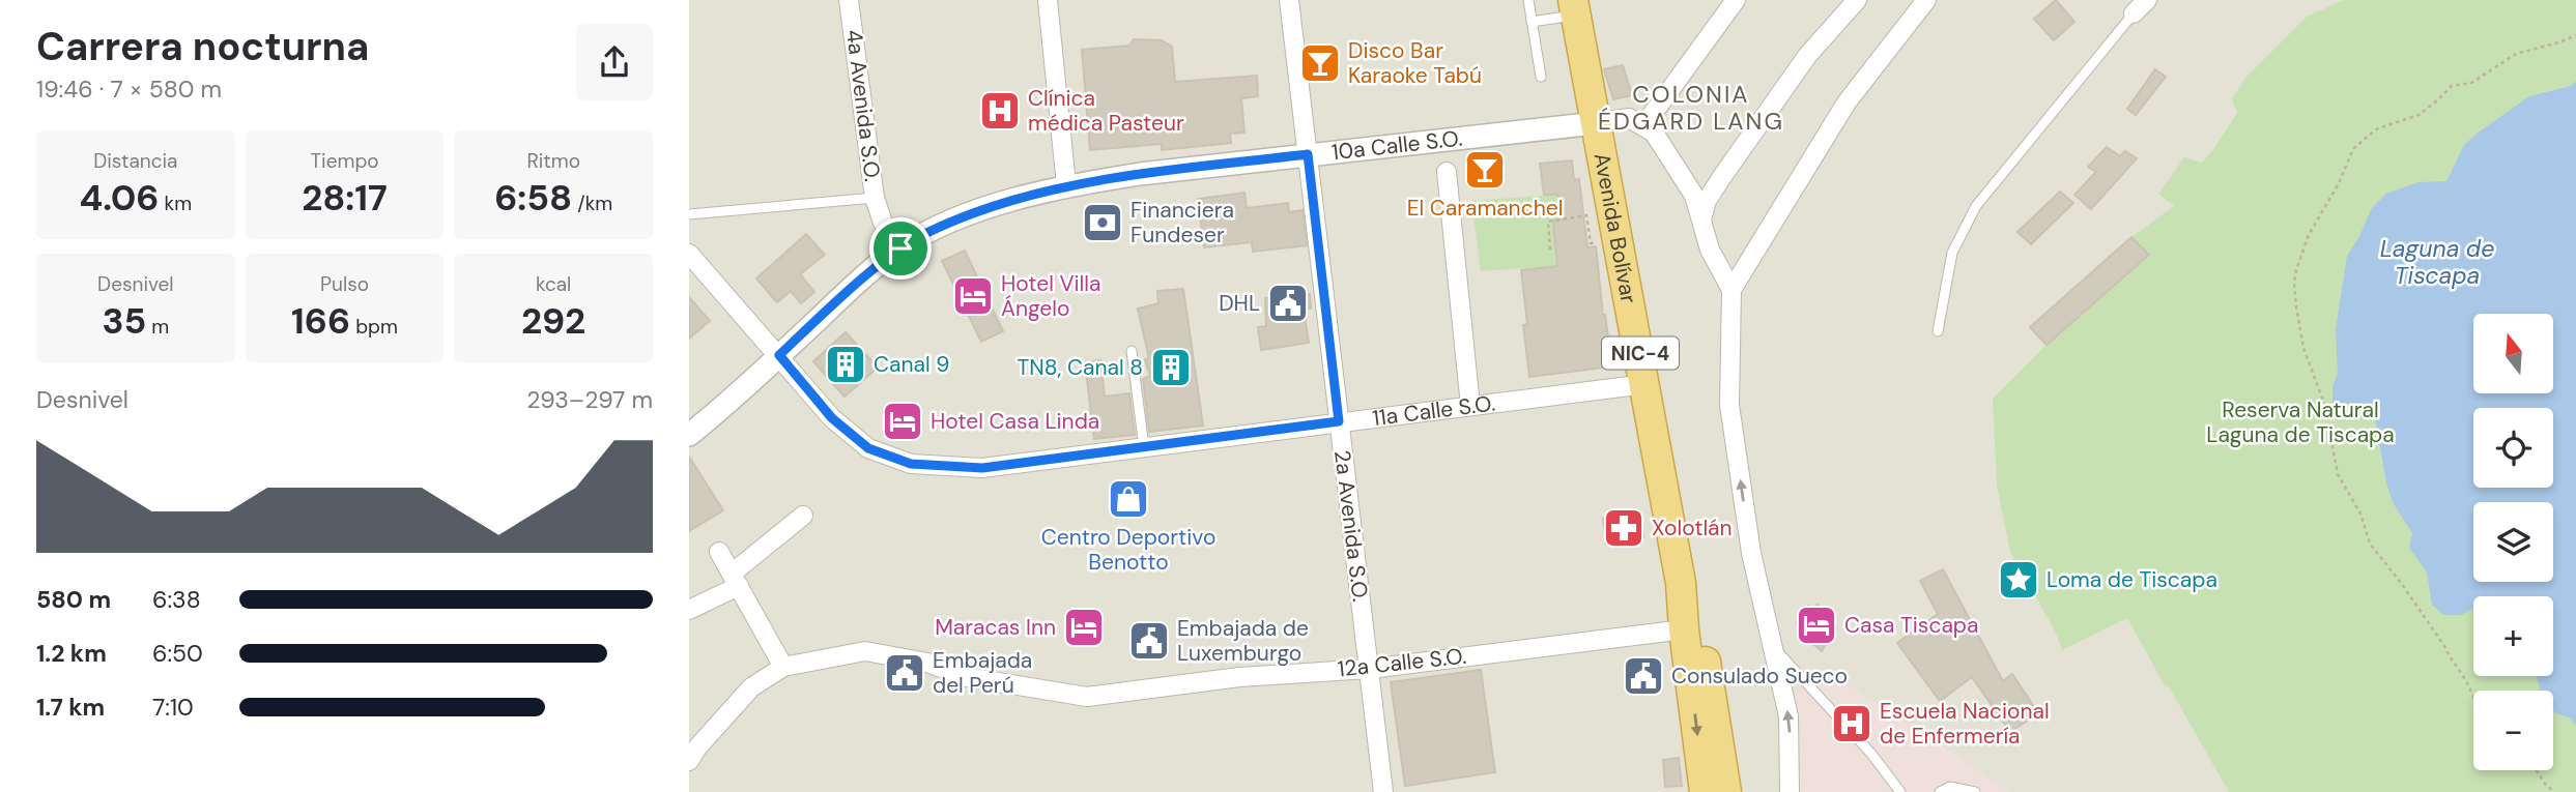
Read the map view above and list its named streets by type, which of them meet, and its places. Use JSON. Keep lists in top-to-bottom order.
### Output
{
  "streets": {
    "highway": ["Avenida Bolívar", "NIC-4"],
    "street": [
      "4a Avenida S.O.",
      "10a Calle S.O.",
      "11a Calle S.O.",
      "2a Avenida S.O.",
      "12a Calle S.O."
    ]
  },
  "crossings": [
    ["4a Avenida S.O.", "10a Calle S.O."],
    ["10a Calle S.O.", "Avenida Bolívar"],
    ["10a Calle S.O.", "11a Calle S.O."],
    ["10a Calle S.O.", "2a Avenida S.O."],
    ["Avenida Bolívar", "11a Calle S.O."],
    ["Avenida Bolívar", "12a Calle S.O."],
    ["11a Calle S.O.", "2a Avenida S.O."],
    ["2a Avenida S.O.", "12a Calle S.O."]
  ],
  "districts": ["COLONIA ÉDGARD LANG"],
  "water": ["Laguna de Tiscapa"],
  "parks": ["Reserva Natural Laguna de Tiscapa"],
  "places": {
    "bar": ["Disco Bar Karaoke Tabú", "El Caramanchel"],
    "hospital": ["Clínica médica Pasteur", "Escuela Nacional de Enfermería"],
    "bank": ["Financiera Fundeser"],
    "hotel": [
      "Hotel Villa Ángelo",
      "Hotel Casa Linda",
      "Casa Tiscapa",
      "Maracas Inn"
    ],
    "public building": [
      "DHL",
      "Embajada de Luxemburgo",
      "Embajada del Perú",
      "Consulado Sueco"
    ],
    "building": ["Canal 9", "TN8, Canal 8"],
    "shop": ["Centro Deportivo Benotto"],
    "pharmacy": ["Xolotlán"],
    "place": ["Loma de Tiscapa"]
  },
  "north": "top",
  "page": {
    "heading": ["Carrera nocturna", "19:46 · 7 × 580 m"],
    "stats": [
      ["Distancia", "4.06 km"],
      ["Tiempo", "28:17"],
      ["Ritmo", "6:58 /km"],
      ["Desnivel", "35 m"],
      ["Pulso", "166 bpm"],
      ["kcal", "292"]
    ],
    "map_buttons": ["+", "−"],
    "chart": ["Desnivel", "293–297 m"],
    "list": [
      {
        "name": "580 m",
        "note": "6:38"
      },
      {
        "name": "1.2 km",
        "note": "6:50"
      },
      {
        "name": "1.7 km",
        "note": "7:10"
      }
    ]
  }
}
